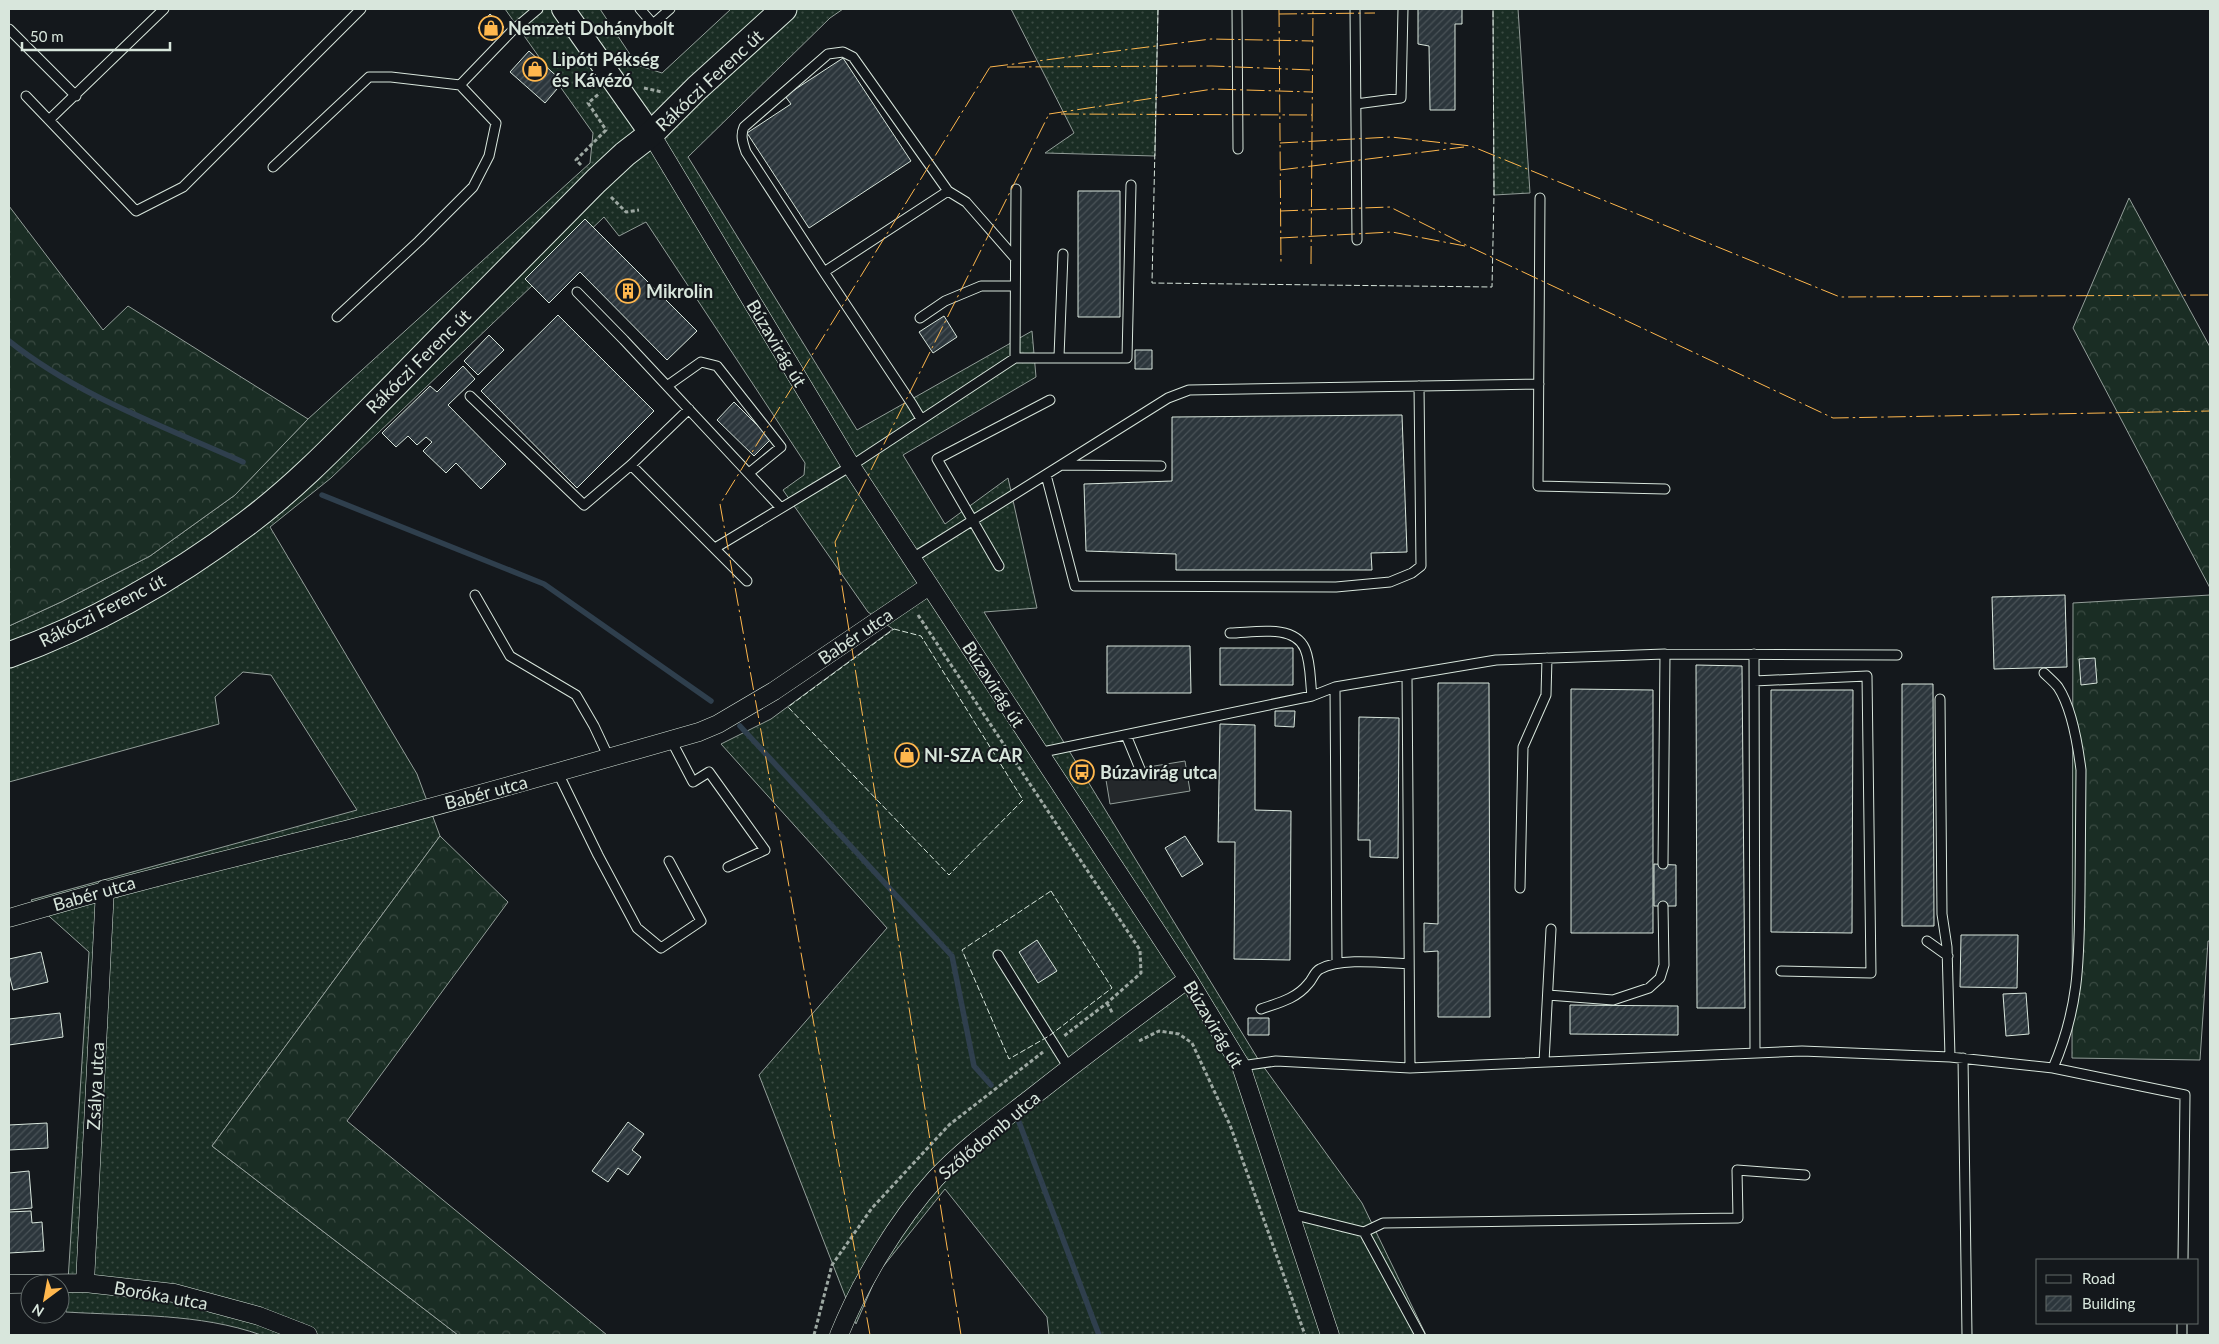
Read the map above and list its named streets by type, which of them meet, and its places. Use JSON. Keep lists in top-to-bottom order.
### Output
{
  "streets": {
    "main road": ["Rákóczi Ferenc út"],
    "street": [
      "Búzavirág út",
      "Babér utca",
      "Zsálya utca",
      "Szőlődomb utca",
      "Boróka utca"
    ]
  },
  "crossings": [
    ["Rákóczi Ferenc út", "Búzavirág út"],
    ["Búzavirág út", "Babér utca"],
    ["Búzavirág út", "Szőlődomb utca"],
    ["Babér utca", "Zsálya utca"],
    ["Zsálya utca", "Boróka utca"]
  ],
  "places": {
    "shop": ["Nemzeti Dohánybolt", "Lipóti Pékség és Kávézó", "NI-SZA CAR"],
    "building": ["Mikrolin"],
    "bus stop": ["Búzavirág utca"]
  },
  "legend": ["Road", "Building"],
  "scale_bar": "50 m",
  "north": "bottom left"
}
